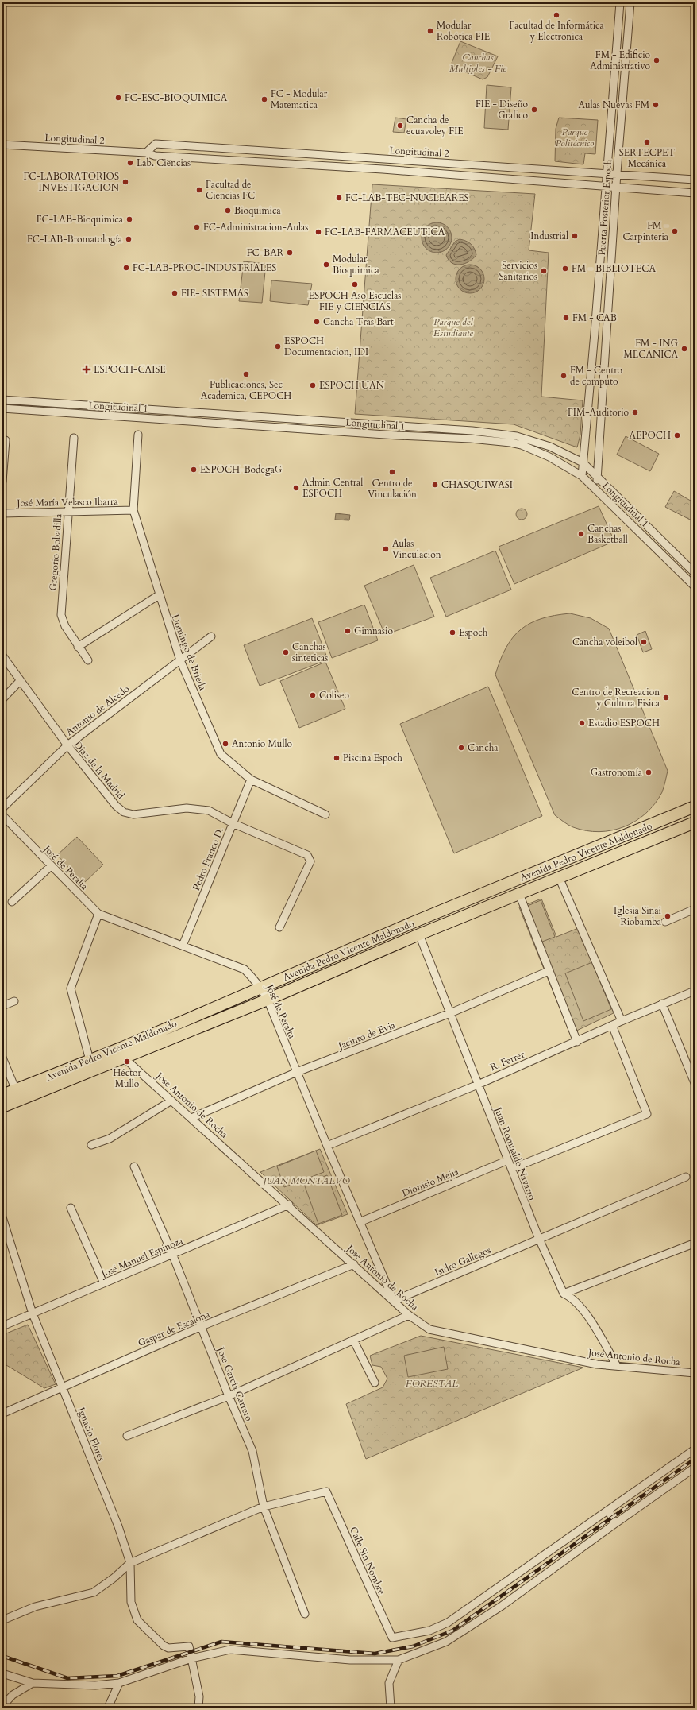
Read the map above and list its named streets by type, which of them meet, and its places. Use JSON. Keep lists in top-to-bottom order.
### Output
{
  "streets": {
    "main road": ["Avenida Pedro Vicente Maldonado"],
    "street": [
      "Longitudinal 2",
      "Puerta Posterior Espoch",
      "Longitudinal 1",
      "José María Velasco Ibarra",
      "Gregorio Bobadilla",
      "Domingo de Brieda",
      "Antonio de Alcedo",
      "Diaz de la Madrid",
      "Pedro Franco D.",
      "José de Peralta",
      "Jacinto de Evia",
      "R. Ferrer",
      "Jose Antonio de Rocha",
      "Juan Romualdo Navarro",
      "Dionisio Mejía",
      "José Manuel Espinoza",
      "Isidro Gallegos",
      "Gaspar de Escalona",
      "Jose Garcia Carrero",
      "Ignacio Flores",
      "Calle Sin Nombre"
    ]
  },
  "crossings": [
    ["Longitudinal 2", "Puerta Posterior Espoch"],
    ["Puerta Posterior Espoch", "Longitudinal 1"],
    ["José María Velasco Ibarra", "Gregorio Bobadilla"],
    ["José María Velasco Ibarra", "Domingo de Brieda"],
    ["Domingo de Brieda", "Antonio de Alcedo"],
    ["Domingo de Brieda", "Pedro Franco D."],
    ["Antonio de Alcedo", "Diaz de la Madrid"],
    ["Diaz de la Madrid", "Pedro Franco D."],
    ["Avenida Pedro Vicente Maldonado", "José de Peralta"],
    ["Avenida Pedro Vicente Maldonado", "Jose Antonio de Rocha"],
    ["Avenida Pedro Vicente Maldonado", "Juan Romualdo Navarro"],
    ["Pedro Franco D.", "José de Peralta"],
    ["José de Peralta", "Jacinto de Evia"],
    ["José de Peralta", "R. Ferrer"],
    ["José de Peralta", "Jose Antonio de Rocha"],
    ["José de Peralta", "Dionisio Mejía"],
    ["José de Peralta", "Isidro Gallegos"],
    ["Jacinto de Evia", "Jose Antonio de Rocha"],
    ["Jacinto de Evia", "Juan Romualdo Navarro"],
    ["R. Ferrer", "Juan Romualdo Navarro"],
    ["Jose Antonio de Rocha", "José Manuel Espinoza"],
    ["Jose Antonio de Rocha", "Isidro Gallegos"],
    ["Jose Antonio de Rocha", "Gaspar de Escalona"],
    ["Juan Romualdo Navarro", "Dionisio Mejía"],
    ["Juan Romualdo Navarro", "Isidro Gallegos"],
    ["José Manuel Espinoza", "Jose Garcia Carrero"],
    ["José Manuel Espinoza", "Ignacio Flores"],
    ["Gaspar de Escalona", "Jose Garcia Carrero"],
    ["Gaspar de Escalona", "Ignacio Flores"],
    ["Jose Garcia Carrero", "Calle Sin Nombre"]
  ],
  "parks": [
    "Canchas Multiples - Fie",
    "Parque Politécnico",
    "Parque del Estudiante",
    "JUAN MONTALVO",
    "FORESTAL"
  ],
  "places": {
    "other": [
      "Facultad de Informática y Electronica",
      "Modular Robótica FIE",
      "FM - Edificio Administrativo",
      "FC-ESC-BIOQUIMICA",
      "FC - Modular Matematica",
      "Aulas Nuevas FM",
      "FIE - Diseño Grafico",
      "Cancha de ecuavoley FIE",
      "SERTECPET Mecánica",
      "Lab. Ciencias",
      "FC-LABORATORIOS INVESTIGACION",
      "Facultad de Ciencias FC",
      "FC-LAB-TEC-NUCLEARES",
      "Bioquimica",
      "FC-LAB-Bioquimica",
      "FC-Administracion-Aulas",
      "FM - Carpinteria",
      "FC-LAB-FARMACEUTICA",
      "Industrial",
      "FC-LAB-Bromatología",
      "FC-BAR",
      "Modular Bioquimica",
      "FC-LAB-PROC-INDUSTRIALES",
      "FM - BIBLIOTECA",
      "Servicios Sanitarios",
      "ESPOCH Aso Escuelas FIE y CIENCIAS",
      "FIE- SISTEMAS",
      "FM - CAB",
      "Cancha Tras Bart",
      "ESPOCH Documentacion, IDI",
      "FM - ING MECANICA",
      "Publicaciones, Sec Academica, CEPOCH",
      "FM - Centro de computo",
      "ESPOCH UAN",
      "FIM-Auditorio",
      "AEPOCH",
      "ESPOCH-BodegaG",
      "Centro de Vinculación",
      "CHASQUIWASI",
      "Admin Central ESPOCH",
      "Canchas Basketball",
      "Aulas Vinculacion",
      "Gimnasio",
      "Espoch",
      "Cancha voleibol",
      "Canchas sinteticas",
      "Coliseo",
      "Centro de Recreacion y Cultura Fisica",
      "Estadio ESPOCH",
      "Antonio Mullo",
      "Cancha",
      "Piscina Espoch",
      "Gastronomía",
      "Iglesia Sinai Riobamba",
      "Héctor Mullo"
    ],
    "health": ["ESPOCH-CAISE"]
  }
}
